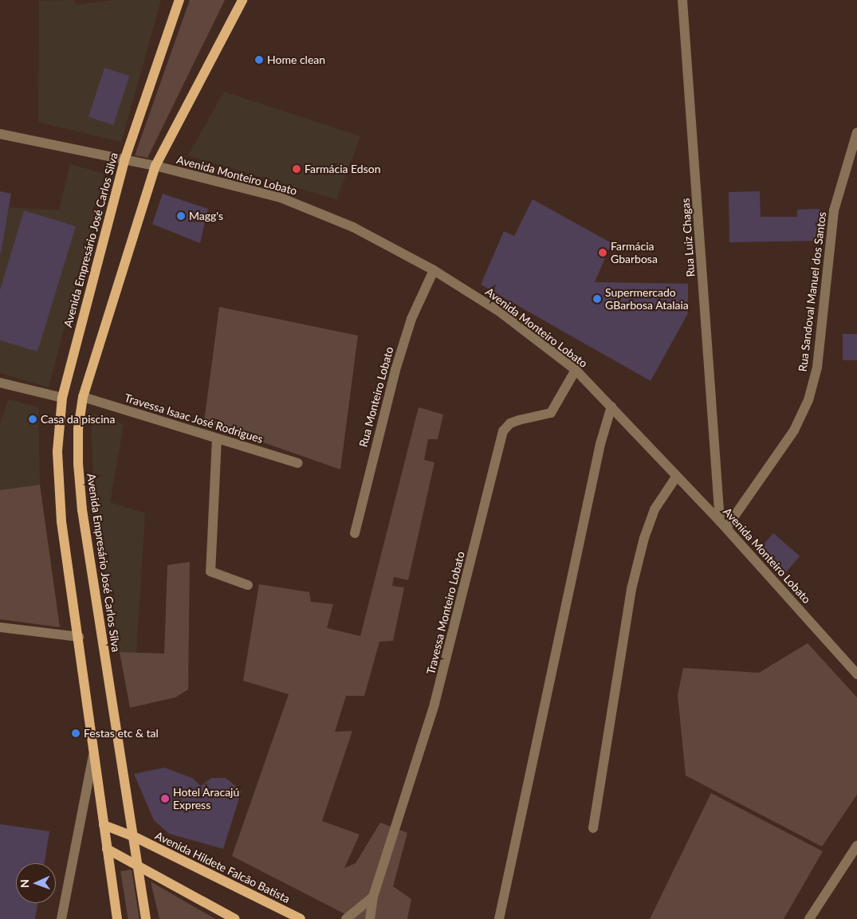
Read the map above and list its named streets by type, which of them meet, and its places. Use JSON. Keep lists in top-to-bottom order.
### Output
{
  "streets": {
    "main road": ["Avenida Empresário José Carlos Silva", "Avenida Hildete Falcão Batista"],
    "street": [
      "Avenida Monteiro Lobato",
      "Rua Luiz Chagas",
      "Rua Sandoval Manuel dos Santos",
      "Rua Monteiro Lobato",
      "Travessa Isaac José Rodrigues",
      "Travessa Monteiro Lobato"
    ]
  },
  "crossings": [
    ["Avenida Monteiro Lobato", "Rua Luiz Chagas"],
    ["Avenida Monteiro Lobato", "Avenida Empresário José Carlos Silva"],
    ["Avenida Monteiro Lobato", "Rua Sandoval Manuel dos Santos"],
    ["Avenida Monteiro Lobato", "Rua Monteiro Lobato"],
    ["Avenida Monteiro Lobato", "Travessa Monteiro Lobato"],
    ["Rua Luiz Chagas", "Rua Sandoval Manuel dos Santos"],
    ["Avenida Empresário José Carlos Silva", "Travessa Isaac José Rodrigues"],
    ["Avenida Empresário José Carlos Silva", "Avenida Hildete Falcão Batista"]
  ],
  "places": [
    "Home clean",
    "Farmácia Edson",
    "Magg's",
    "Farmácia Gbarbosa",
    "Supermercado GBarbosa Atalaia",
    "Casa da piscina",
    "Festas etc & tal",
    "Hotel Aracajú Express"
  ],
  "north": "left"
}
